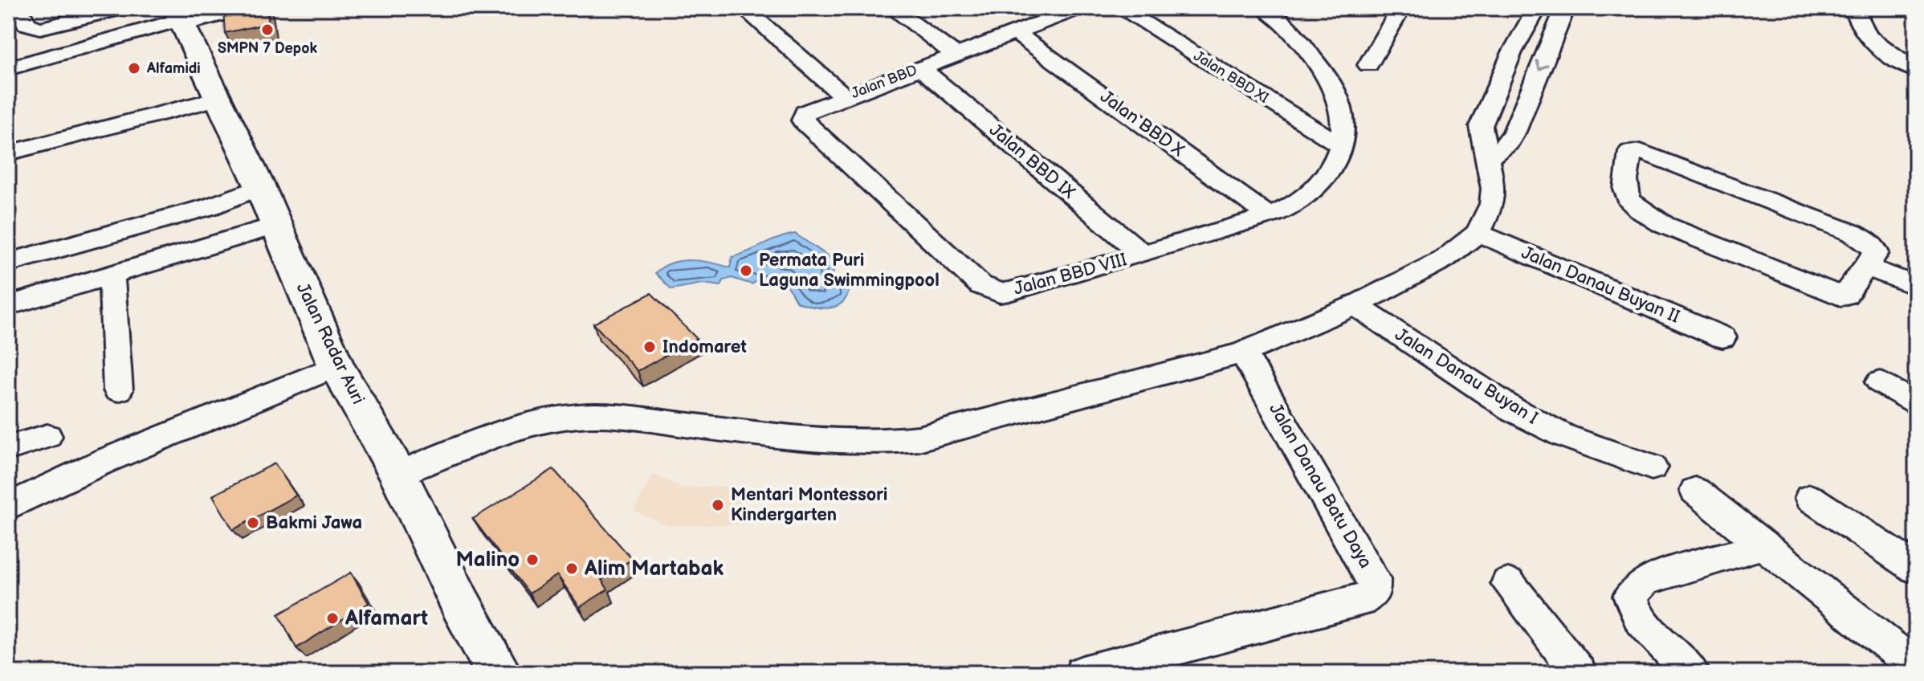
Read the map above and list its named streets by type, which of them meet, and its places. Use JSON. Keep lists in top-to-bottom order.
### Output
{
  "streets": {
    "main road": ["Jalan Radar Auri"],
    "street": [
      "Jalan BBD XI",
      "Jalan BBD",
      "Jalan BBD X",
      "Jalan BBD IX",
      "Jalan BBD VIII",
      "Jalan Danau Buyan II",
      "Jalan Danau Buyan I",
      "Jalan Danau Batu Daya"
    ]
  },
  "crossings": [
    ["Jalan BBD XI", "Jalan BBD VIII"],
    ["Jalan BBD", "Jalan BBD X"],
    ["Jalan BBD", "Jalan BBD IX"],
    ["Jalan BBD", "Jalan BBD VIII"],
    ["Jalan BBD X", "Jalan BBD VIII"],
    ["Jalan BBD IX", "Jalan BBD VIII"]
  ],
  "places": [
    "SMPN 7 Depok",
    "Alfamidi",
    "Permata Puri Laguna Swimmingpool",
    "Indomaret",
    "Mentari Montessori Kindergarten",
    "Bakmi Jawa",
    "Malino",
    "Alim Martabak",
    "Alfamart"
  ]
}
